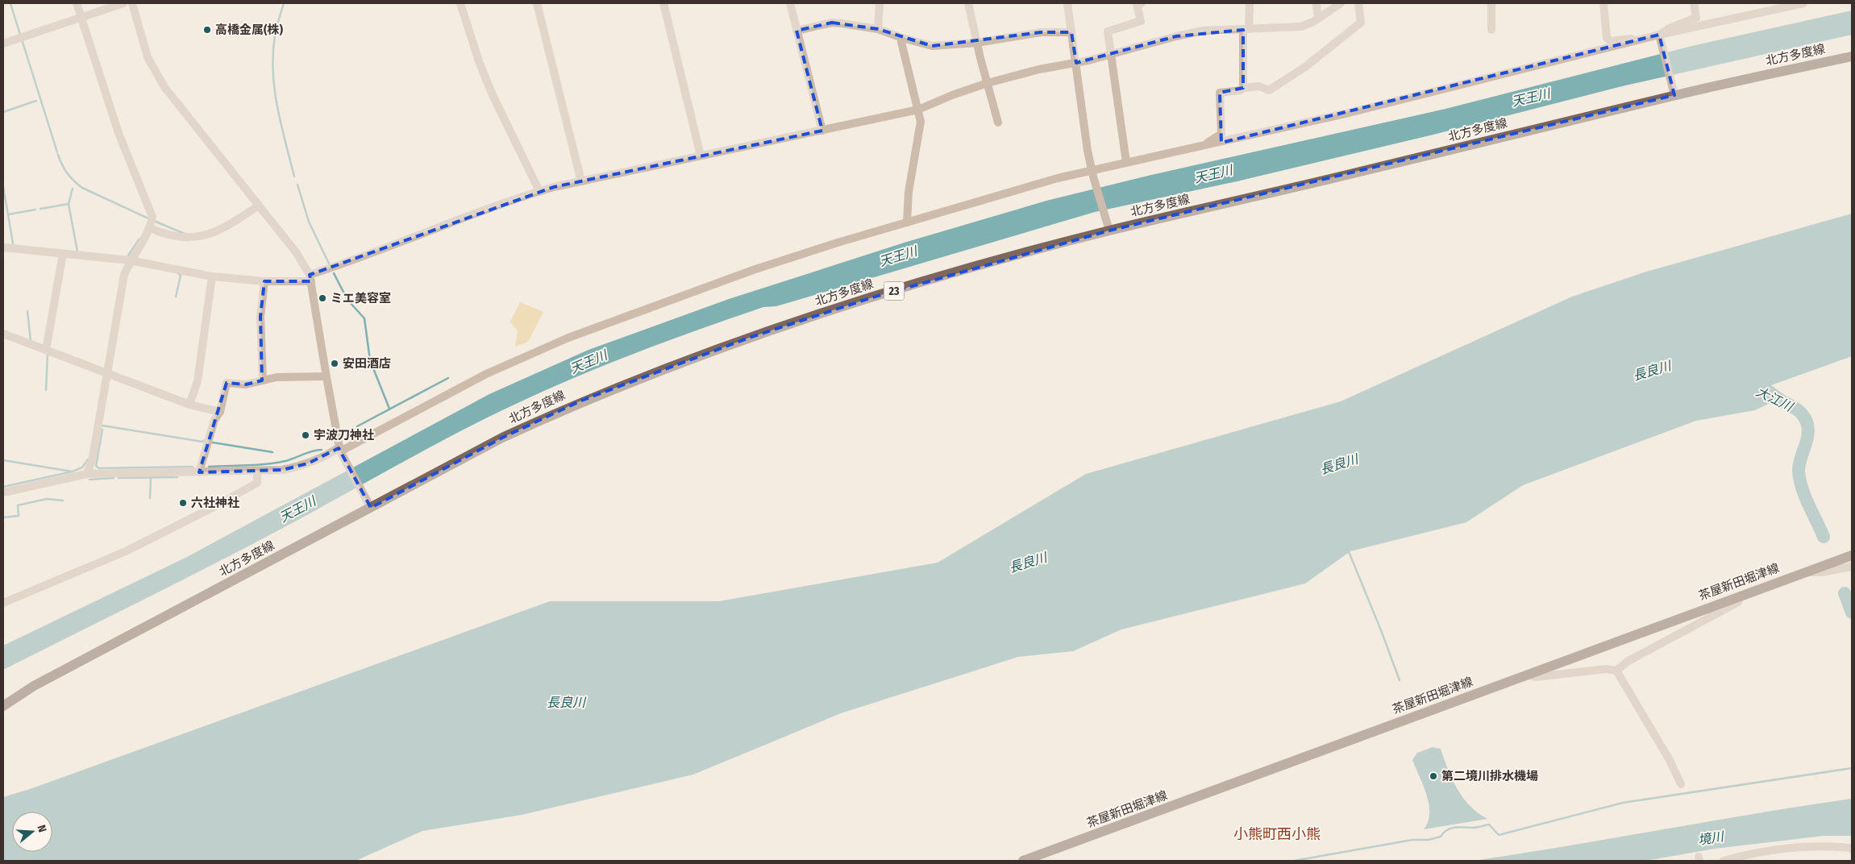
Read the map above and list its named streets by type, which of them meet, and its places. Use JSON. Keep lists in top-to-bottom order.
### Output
{
  "streets": {
    "main road": ["北方多度線", "23", "茶屋新田堀津線"]
  },
  "districts": ["小熊町西小熊"],
  "water": [
    "天王川",
    "長良川",
    "大江川",
    "境川"
  ],
  "places": [
    "高橋金属(株)",
    "ミエ美容室",
    "安田酒店",
    "宇波刀神社",
    "六社神社",
    "第二境川排水機場"
  ],
  "north": "right"
}
